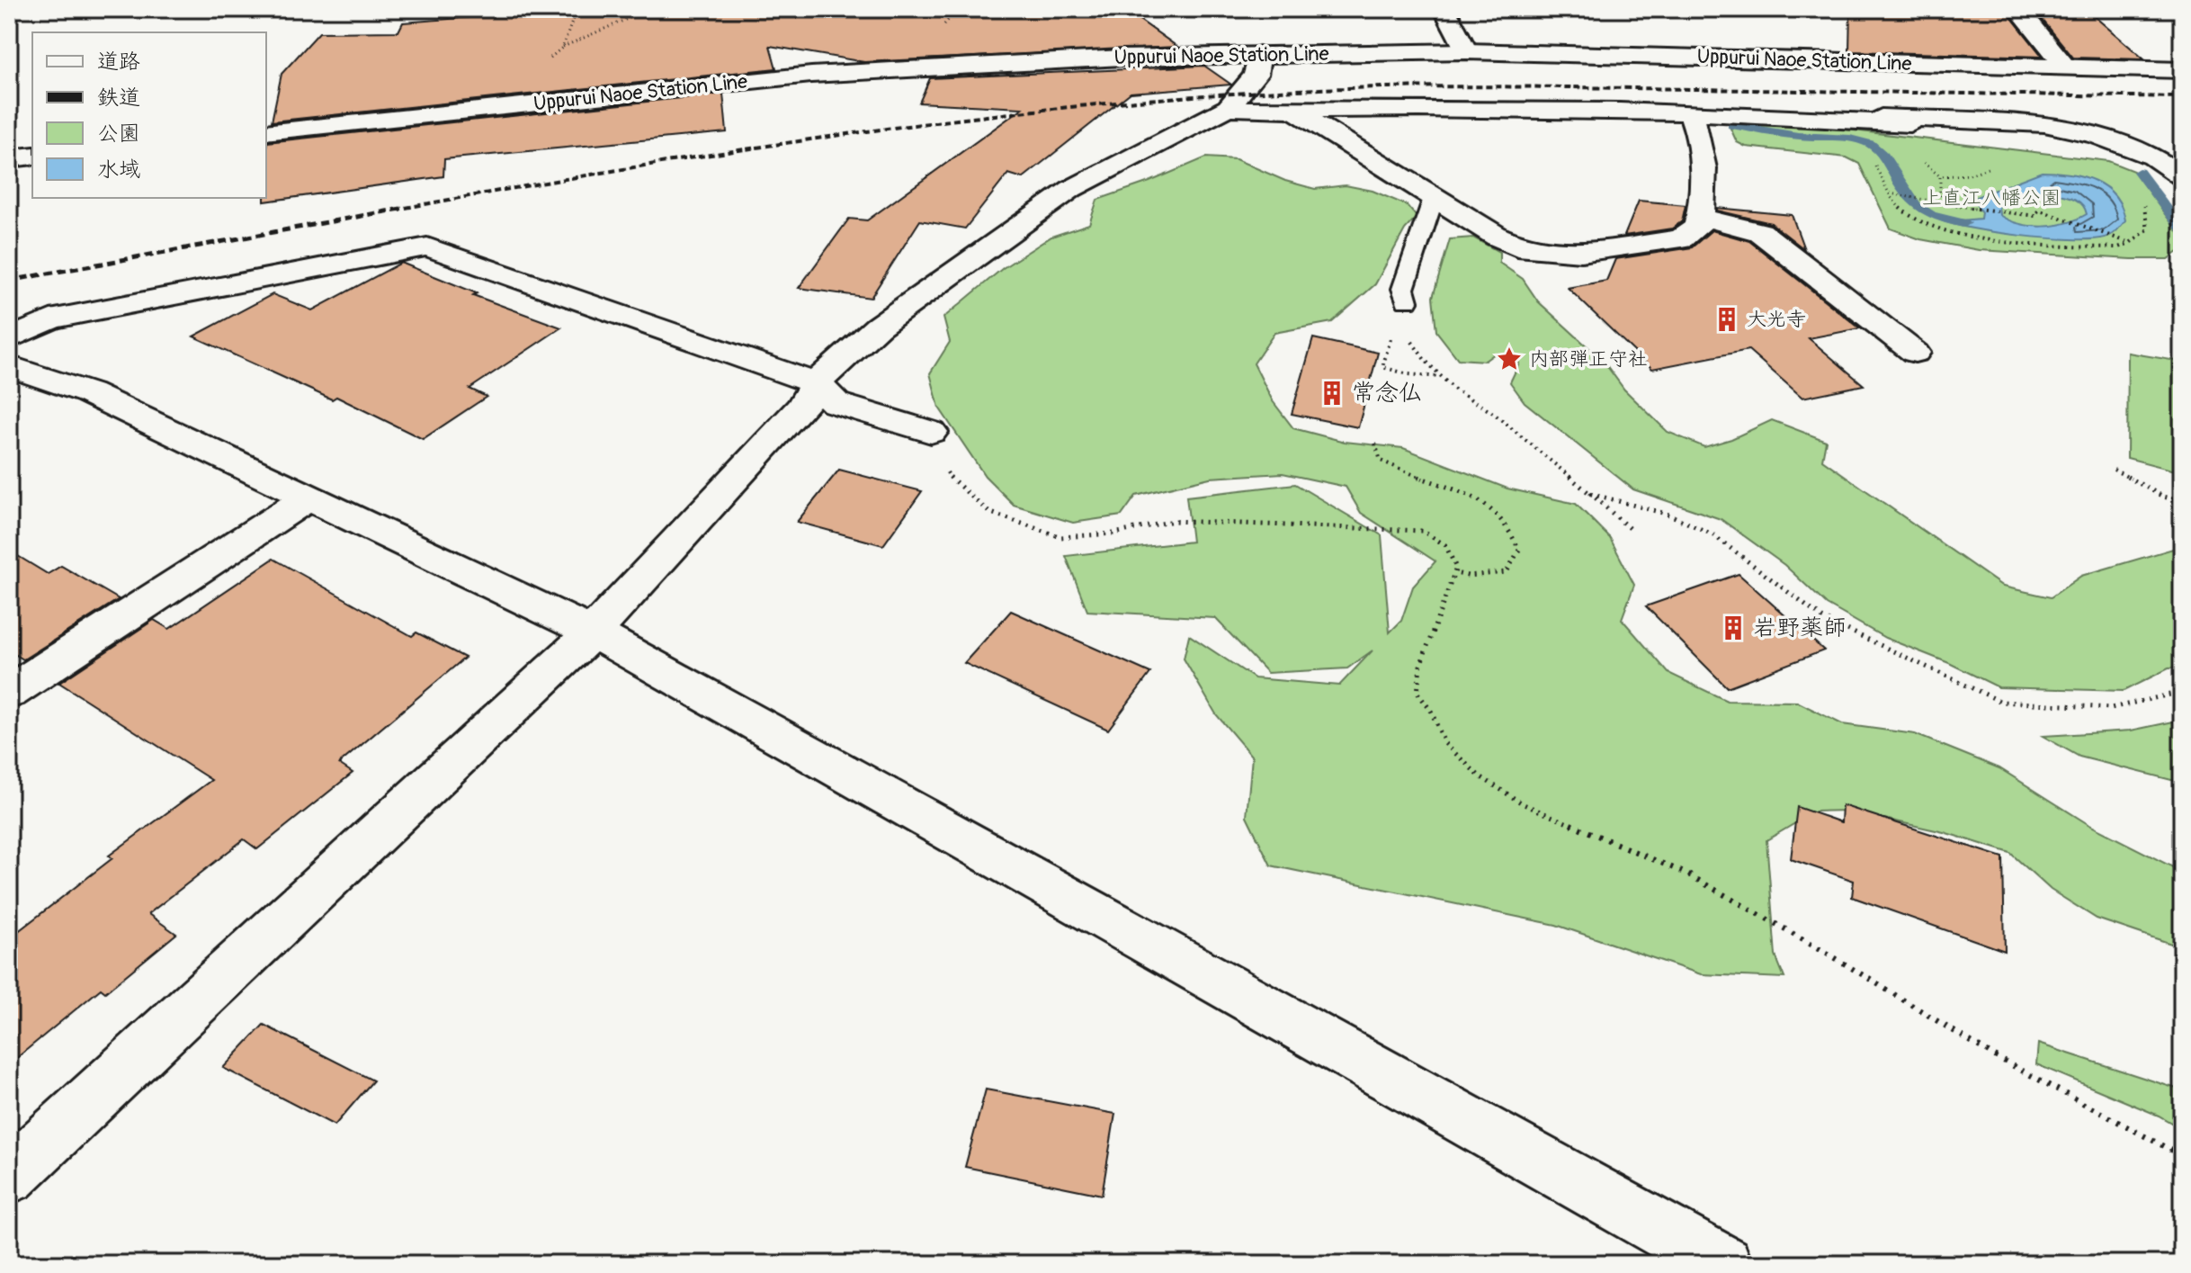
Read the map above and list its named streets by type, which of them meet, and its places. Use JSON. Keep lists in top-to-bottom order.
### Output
{
  "streets": {
    "street": ["Uppurui Naoe Station Line"]
  },
  "parks": ["上直江八幡公園"],
  "places": {
    "building": ["大光寺", "常念仏", "岩野薬師"],
    "place": ["内部弾正守社"]
  },
  "legend": [
    "道路",
    "鉄道",
    "公園",
    "水域"
  ]
}
